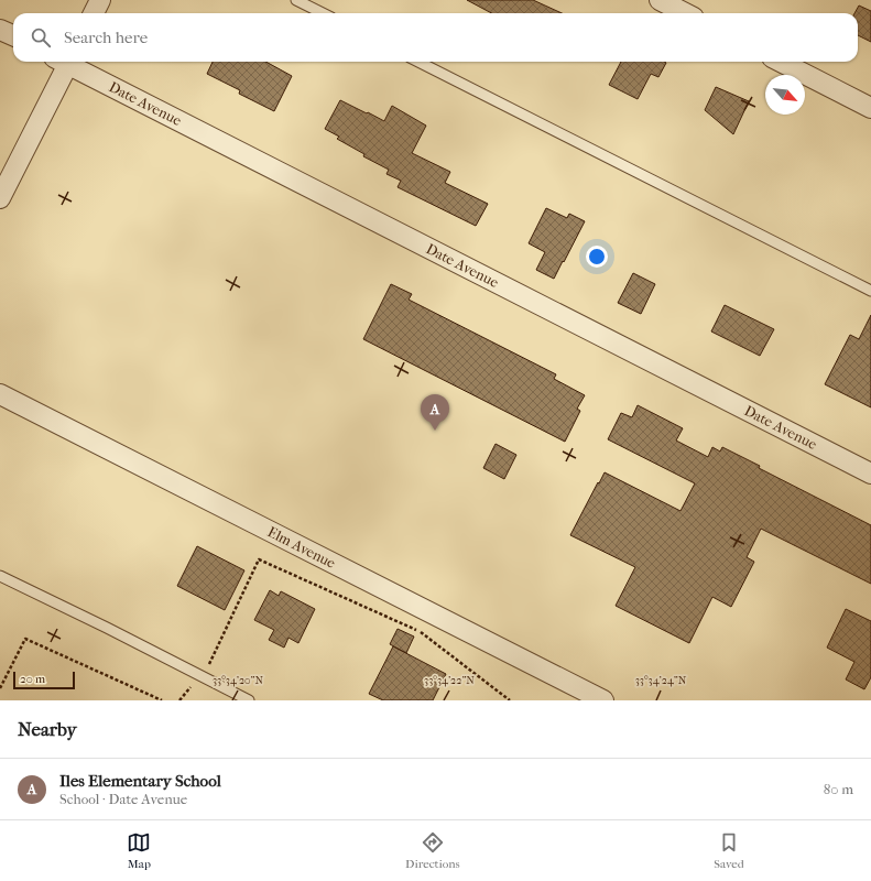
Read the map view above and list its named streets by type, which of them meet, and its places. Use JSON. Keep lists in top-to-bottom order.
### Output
{
  "streets": {
    "street": ["Date Avenue", "Elm Avenue"]
  },
  "scale_bar": "20 m",
  "north": "bottom right",
  "page": {
    "search": "Search here",
    "pins": "A",
    "scale": "20 m",
    "heading": "Nearby",
    "list": [
      {
        "mark": "A",
        "name": "Iles Elementary School",
        "note": "School · Date Avenue",
        "value": "80 m"
      }
    ],
    "nav": ["Map", "Directions", "Saved"]
  },
  "coordinates": ["33°34'20\"N", "33°34'22\"N", "33°34'24\"N"]
}
